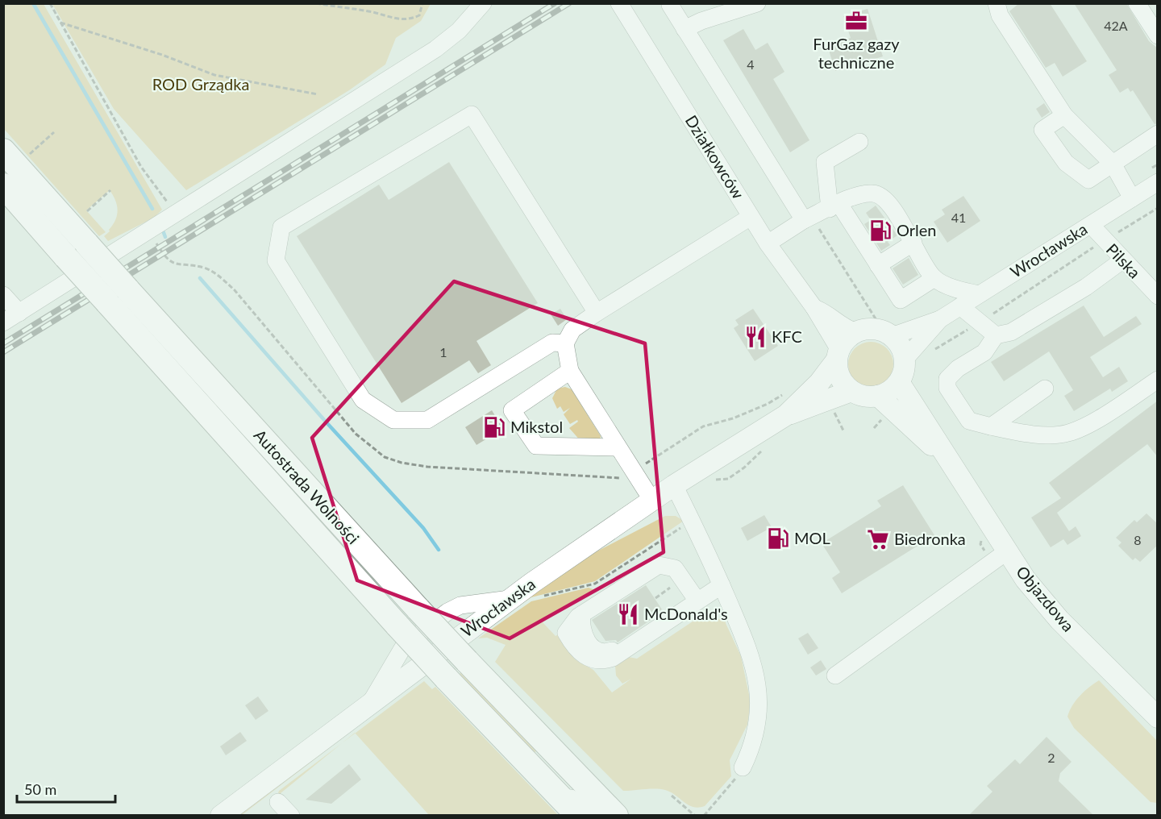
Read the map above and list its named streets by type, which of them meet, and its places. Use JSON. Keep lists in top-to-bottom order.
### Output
{
  "streets": {
    "highway": ["Autostrada Wolności"],
    "main road": ["Wrocławska", "Objazdowa"],
    "street": ["Działkowców", "Pilska"]
  },
  "crossings": [
    ["Działkowców", "Wrocławska"],
    ["Działkowców", "Objazdowa"],
    ["Wrocławska", "Pilska"],
    ["Wrocławska", "Objazdowa"]
  ],
  "parks": ["ROD Grządka"],
  "places": {
    "office": ["FurGaz gazy techniczne"],
    "fuel station": ["Orlen", "Mikstol", "MOL"],
    "restaurant": ["KFC", "McDonald's"],
    "supermarket": ["Biedronka"]
  },
  "house_numbers": [
    "42A",
    "4",
    "41",
    "1",
    "8",
    "2"
  ],
  "scale_bar": "50 m"
}
